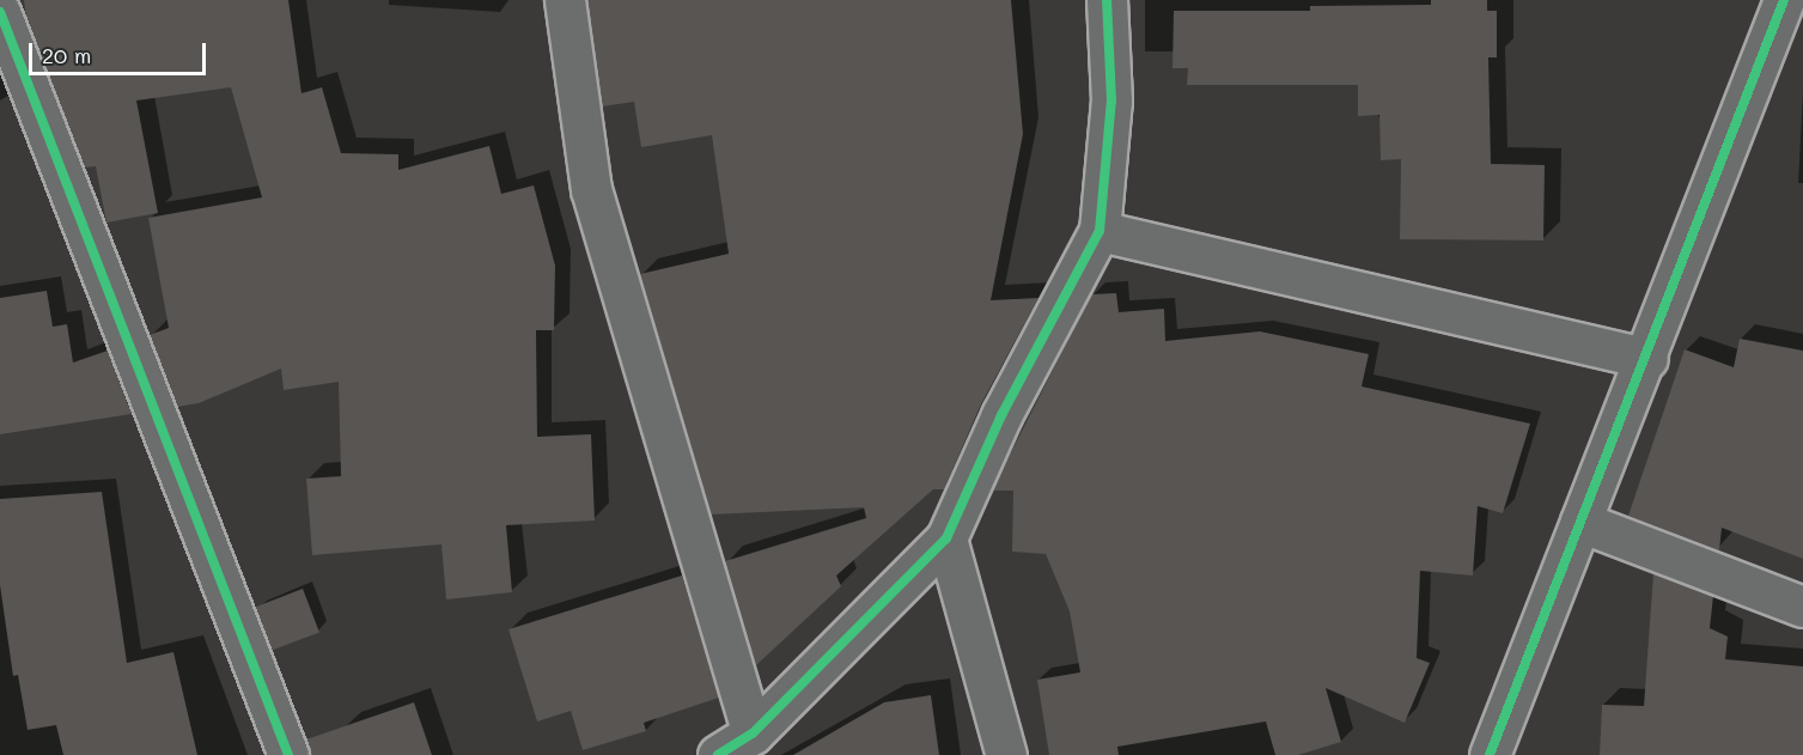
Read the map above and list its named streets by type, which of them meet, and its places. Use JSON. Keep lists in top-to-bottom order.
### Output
{
  "scale_bar": "20 m"
}
